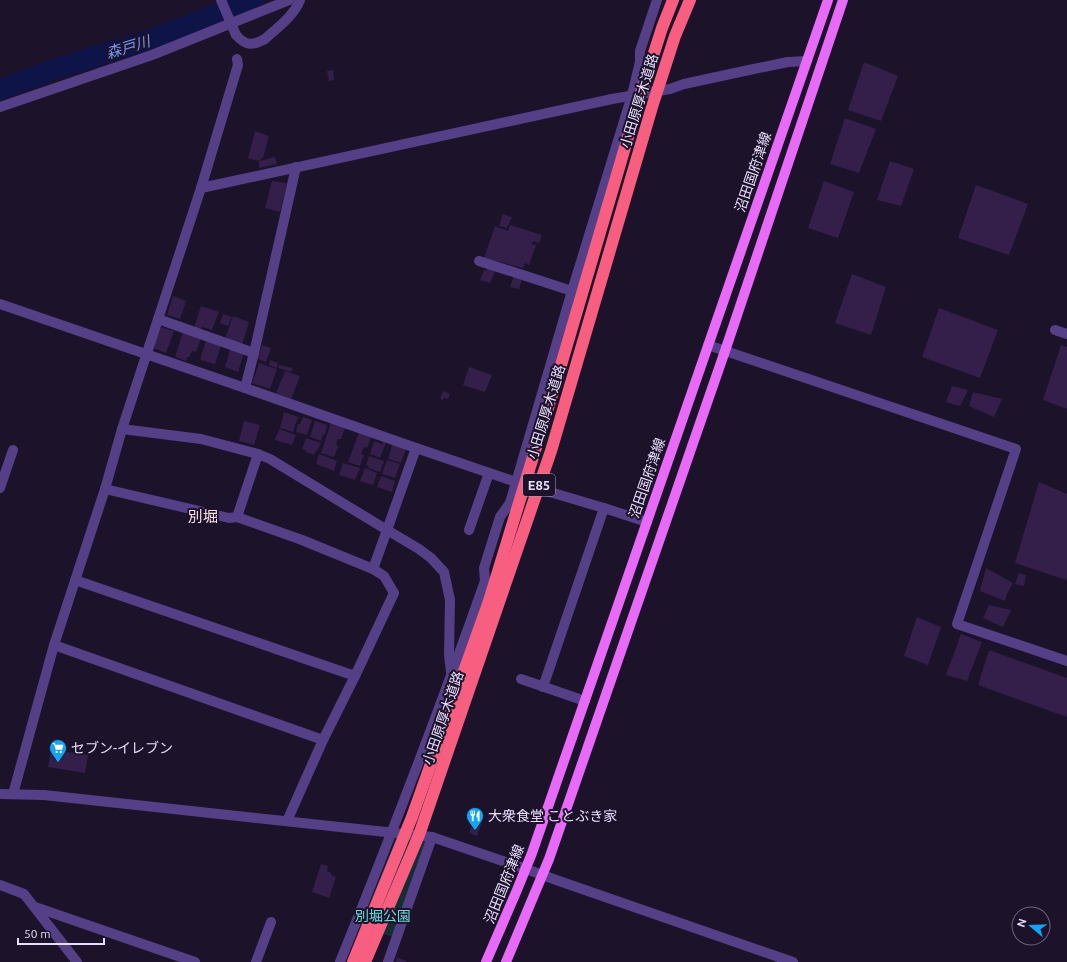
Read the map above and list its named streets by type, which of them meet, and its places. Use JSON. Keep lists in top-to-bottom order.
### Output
{
  "streets": {
    "highway": ["小田原厚木道路", "E85"],
    "main road": ["沼田国府津線"]
  },
  "districts": ["別堀"],
  "water": ["森戸川"],
  "parks": ["別堀公園"],
  "places": {
    "supermarket": ["セブン-イレブン"],
    "restaurant": ["大衆食堂 ことぶき家"]
  },
  "scale_bar": "50 m",
  "north": "left"
}
